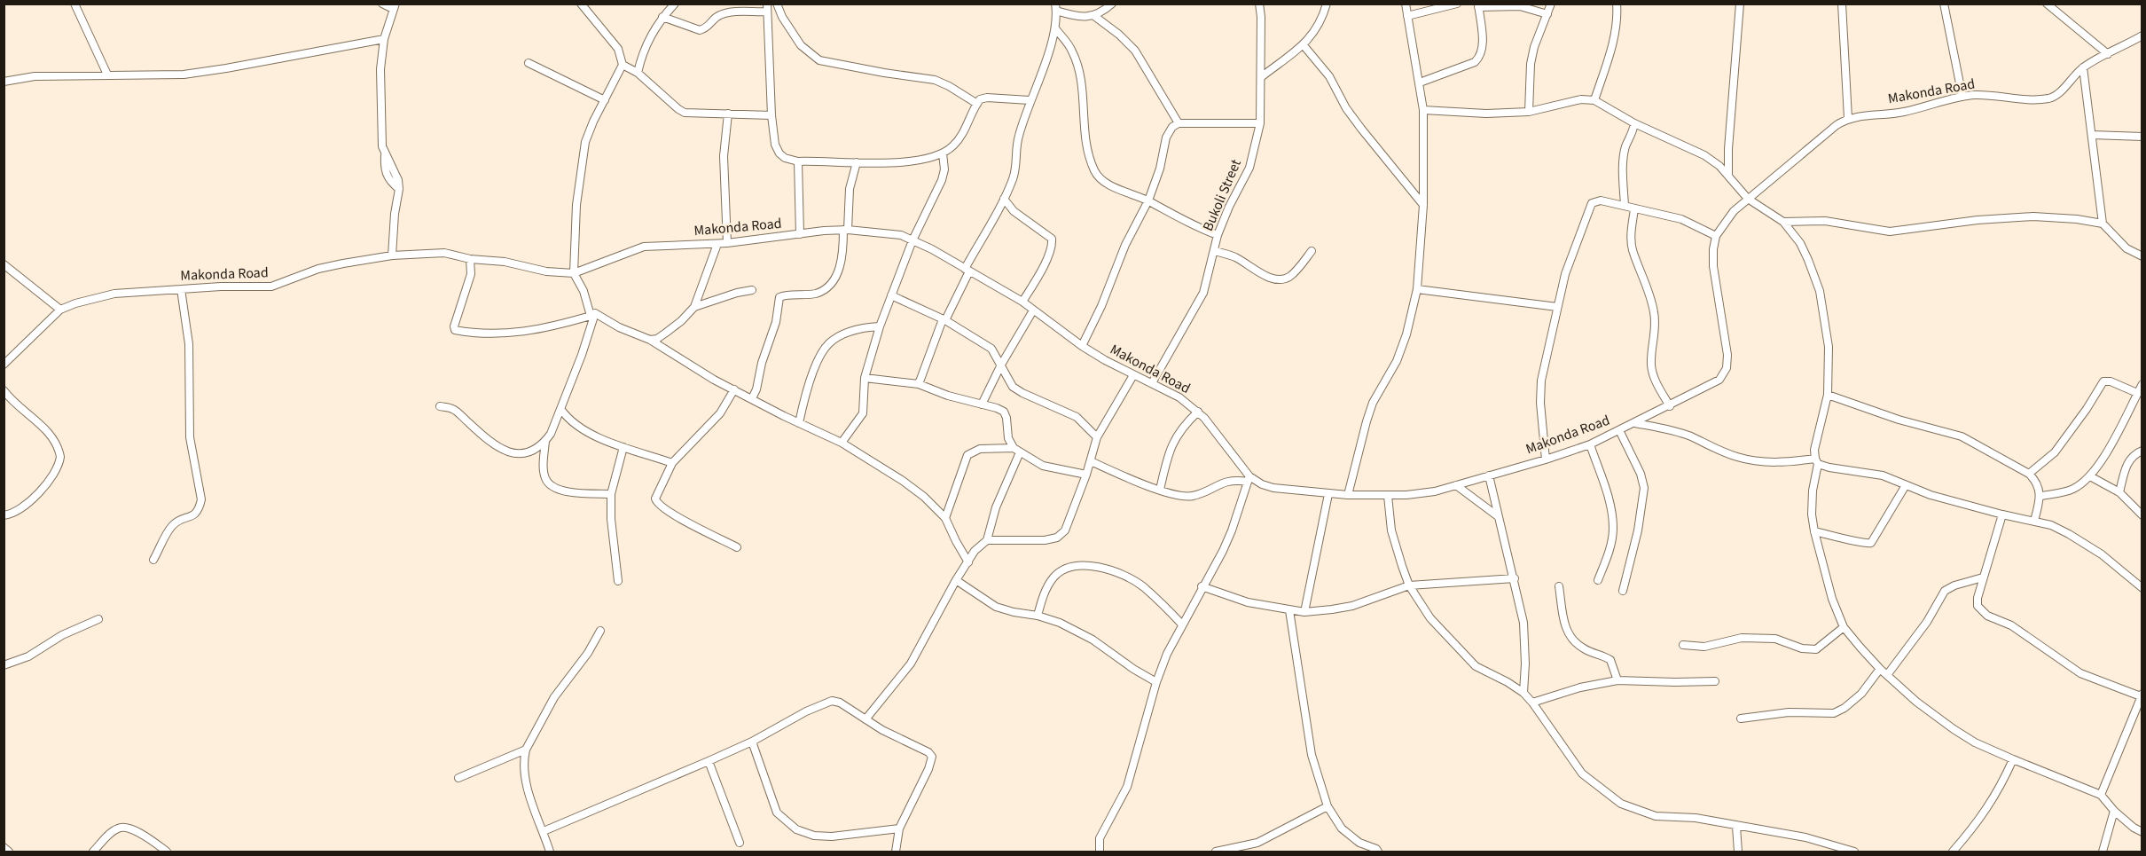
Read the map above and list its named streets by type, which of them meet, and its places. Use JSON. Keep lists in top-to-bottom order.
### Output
{
  "streets": {
    "street": ["Makonda Road", "Bukoli Street"]
  },
  "crossings": [
    ["Makonda Road", "Bukoli Street"]
  ]
}
